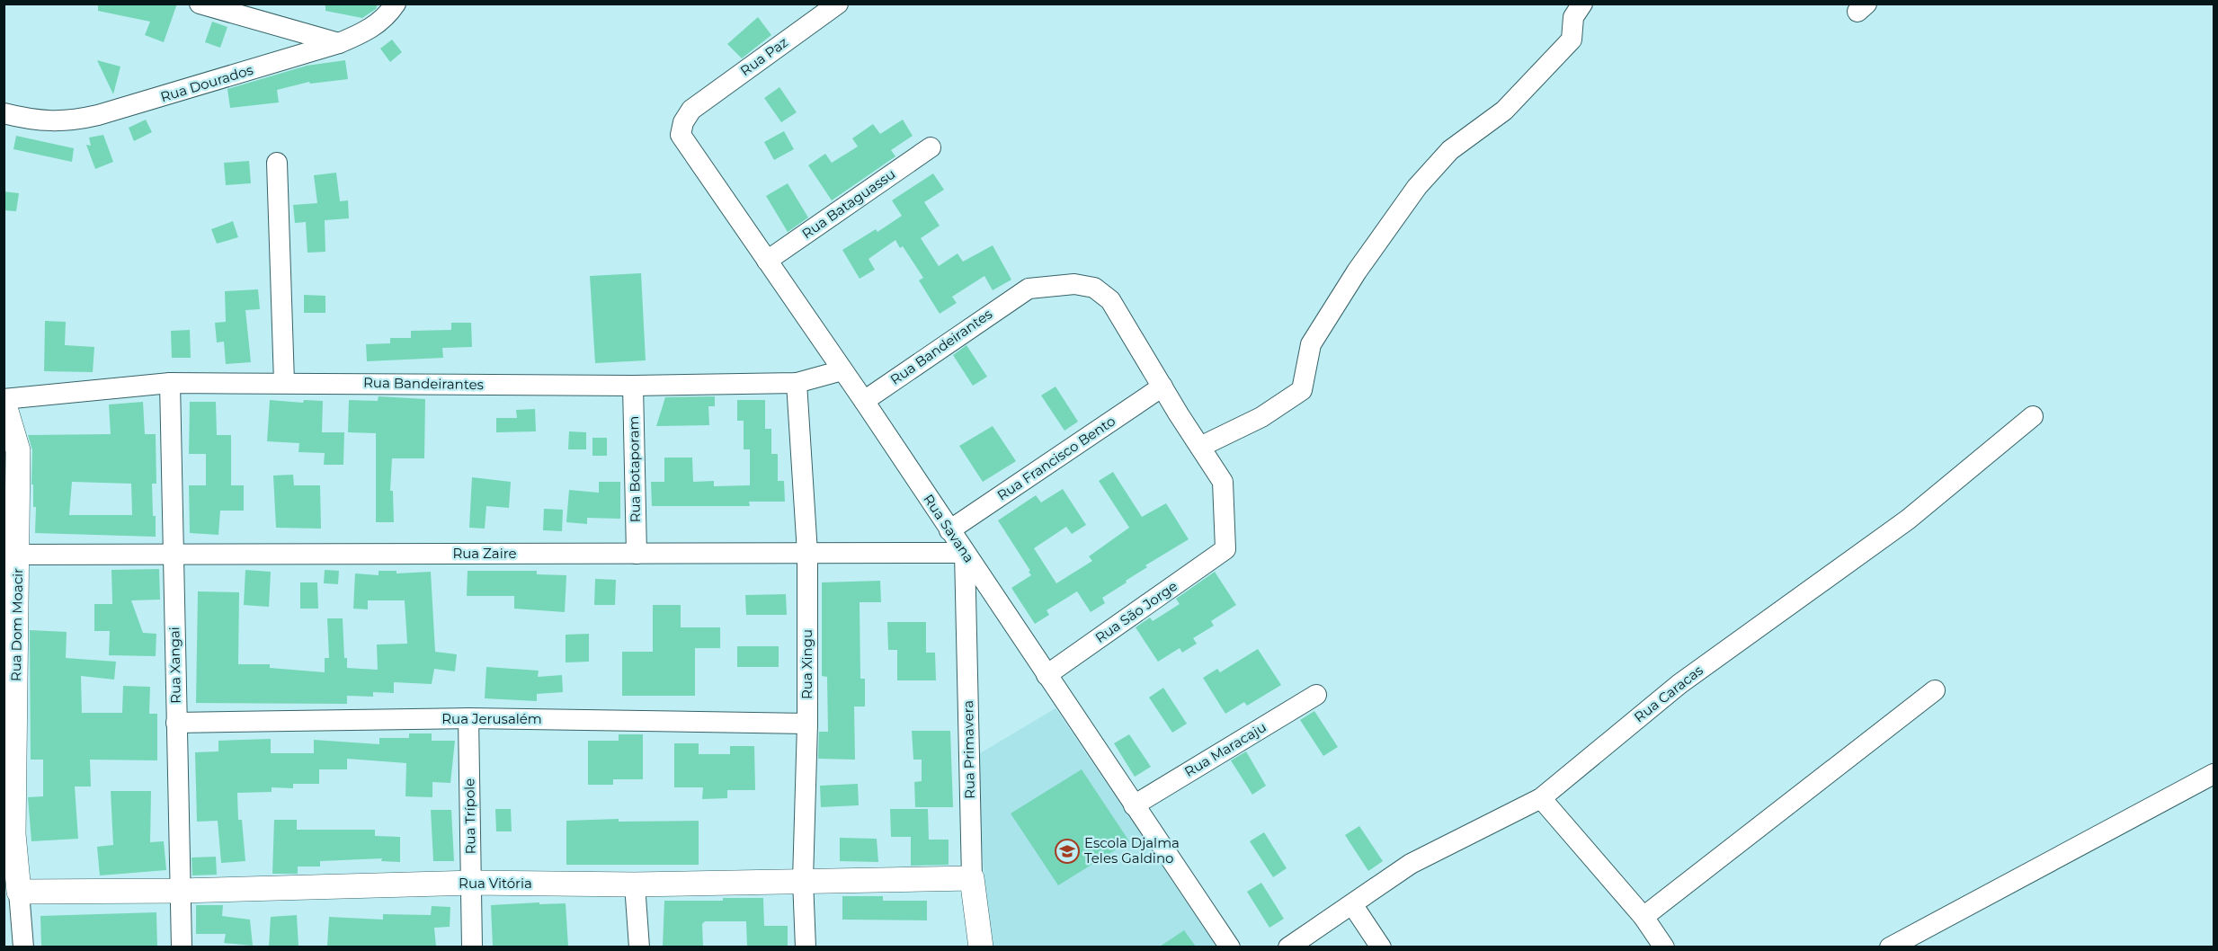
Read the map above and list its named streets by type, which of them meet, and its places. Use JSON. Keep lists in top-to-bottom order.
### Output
{
  "streets": {
    "street": [
      "Rua Paz",
      "Rua Dourados",
      "Rua Bataguassu",
      "Rua Bandeirantes",
      "Rua Francisco Bento",
      "Rua Botaporam",
      "Rua Savana",
      "Rua Zaire",
      "Rua São Jorge",
      "Rua Dom Moacir",
      "Rua Xingu",
      "Rua Xangai",
      "Rua Caracas",
      "Rua Jerusalém",
      "Rua Primavera",
      "Rua Maracaju",
      "Rua Trípole",
      "Rua Vitória"
    ]
  },
  "crossings": [
    ["Rua Paz", "Rua Savana"],
    ["Rua Bataguassu", "Rua Savana"],
    ["Rua Bandeirantes", "Rua Francisco Bento"],
    ["Rua Bandeirantes", "Rua Botaporam"],
    ["Rua Bandeirantes", "Rua Savana"],
    ["Rua Bandeirantes", "Rua Dom Moacir"],
    ["Rua Bandeirantes", "Rua Xingu"],
    ["Rua Bandeirantes", "Rua Xangai"],
    ["Rua Francisco Bento", "Rua Savana"],
    ["Rua Botaporam", "Rua Zaire"],
    ["Rua Savana", "Rua Zaire"],
    ["Rua Savana", "Rua São Jorge"],
    ["Rua Savana", "Rua Primavera"],
    ["Rua Savana", "Rua Maracaju"],
    ["Rua Zaire", "Rua Dom Moacir"],
    ["Rua Zaire", "Rua Xingu"],
    ["Rua Zaire", "Rua Xangai"],
    ["Rua Zaire", "Rua Primavera"],
    ["Rua Dom Moacir", "Rua Vitória"],
    ["Rua Xingu", "Rua Jerusalém"],
    ["Rua Xingu", "Rua Vitória"],
    ["Rua Xangai", "Rua Jerusalém"],
    ["Rua Xangai", "Rua Vitória"],
    ["Rua Jerusalém", "Rua Trípole"],
    ["Rua Primavera", "Rua Vitória"],
    ["Rua Trípole", "Rua Vitória"]
  ],
  "places": {
    "school or university": ["Escola Djalma Teles Galdino"]
  }
}
